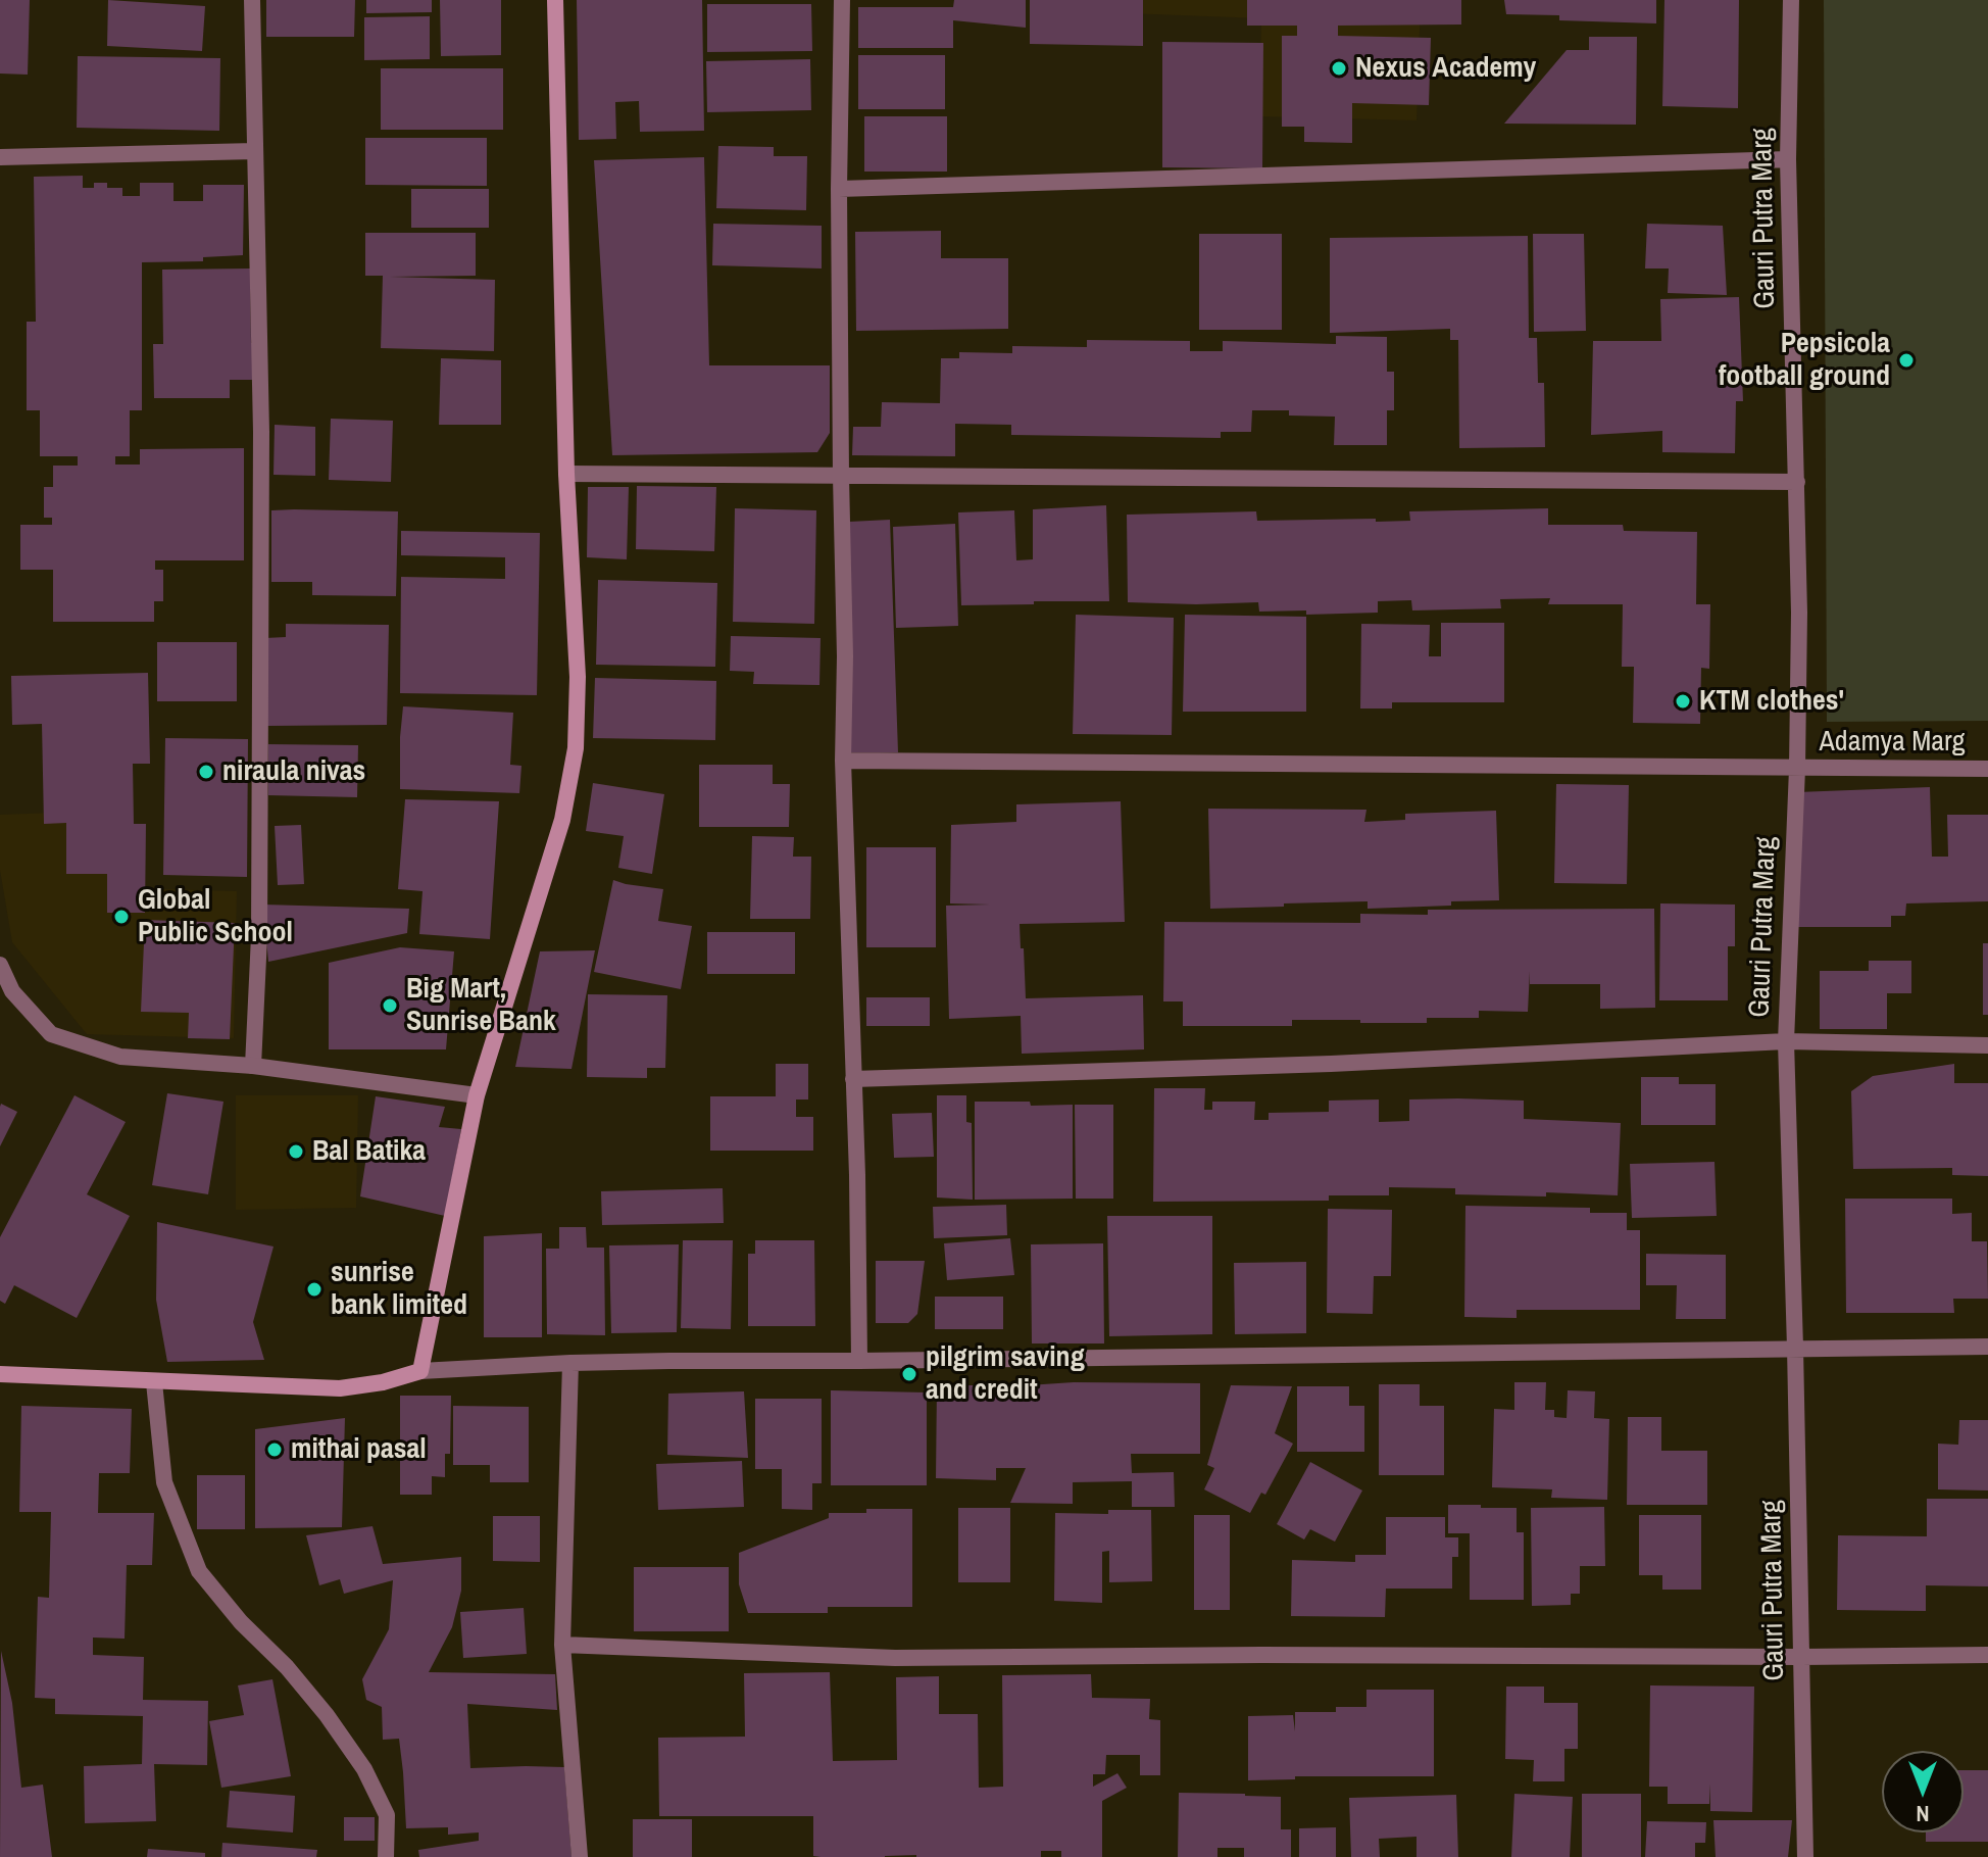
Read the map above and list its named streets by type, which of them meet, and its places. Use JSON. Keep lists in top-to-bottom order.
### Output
{
  "streets": {
    "street": ["Gauri Putra Marg", "Adamya Marg"]
  },
  "crossings": [
    ["Gauri Putra Marg", "Adamya Marg"]
  ],
  "places": [
    "Nexus Academy",
    "Pepsicola football ground",
    "KTM clothes'",
    "niraula nivas",
    "Global Public School",
    "Big Mart, Sunrise Bank",
    "Bal Batika",
    "sunrise bank limited",
    "pilgrim saving and credit",
    "mithai pasal"
  ],
  "north": "bottom"
}
